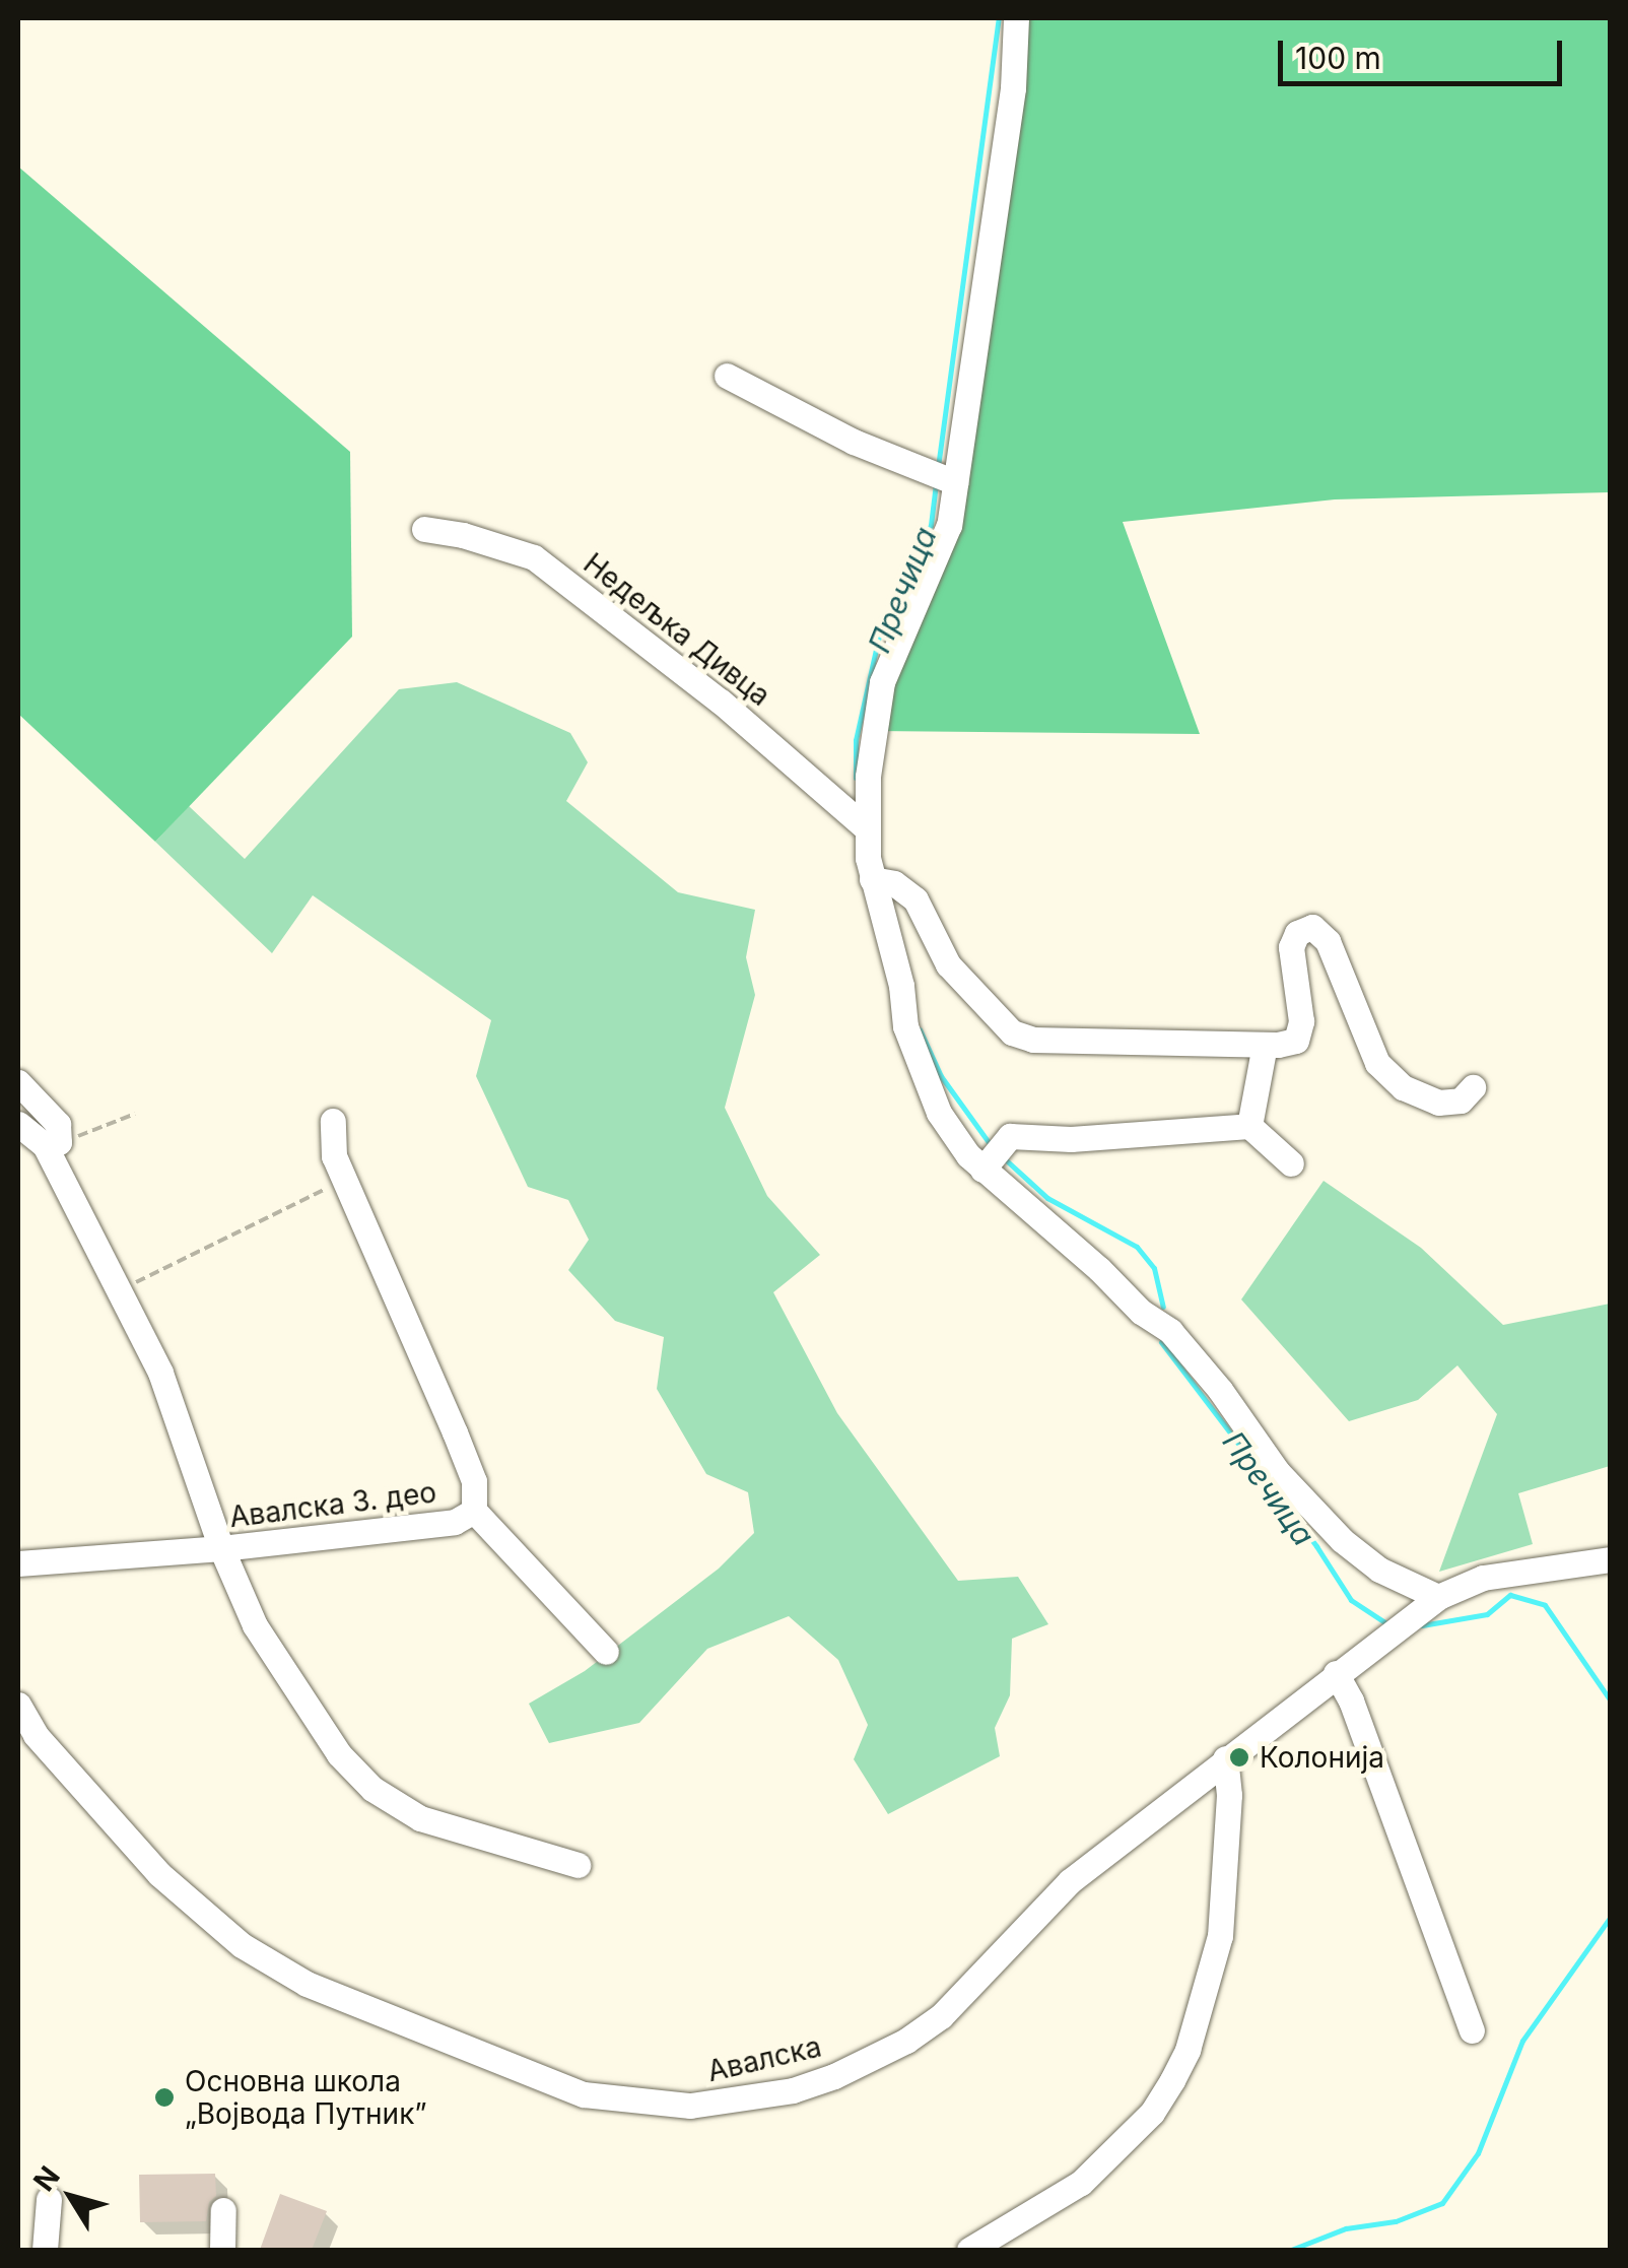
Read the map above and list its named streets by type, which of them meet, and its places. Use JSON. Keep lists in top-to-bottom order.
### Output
{
  "streets": {
    "street": ["Недељка Дивца", "Авалска 3. део", "Авалска"]
  },
  "water": ["Пречица"],
  "places": ["Колонија", "Основна школа „Војвода Путник”"],
  "scale_bar": "100 m",
  "north": "top left"
}
